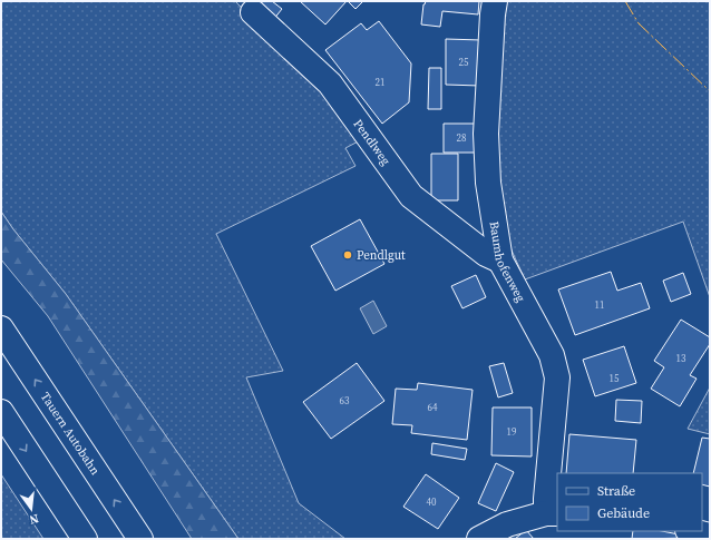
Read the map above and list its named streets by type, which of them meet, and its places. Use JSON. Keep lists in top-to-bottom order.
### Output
{
  "streets": {
    "main road": ["Pendlweg", "Baumhofenweg", "Tauern Autobahn"]
  },
  "crossings": [
    ["Pendlweg", "Baumhofenweg"]
  ],
  "places": ["Pendlgut"],
  "house_numbers": [
    "25",
    "21",
    "28",
    "11",
    "13",
    "15",
    "63",
    "64",
    "19",
    "40"
  ],
  "legend": ["Straße", "Gebäude"],
  "north": "bottom"
}
